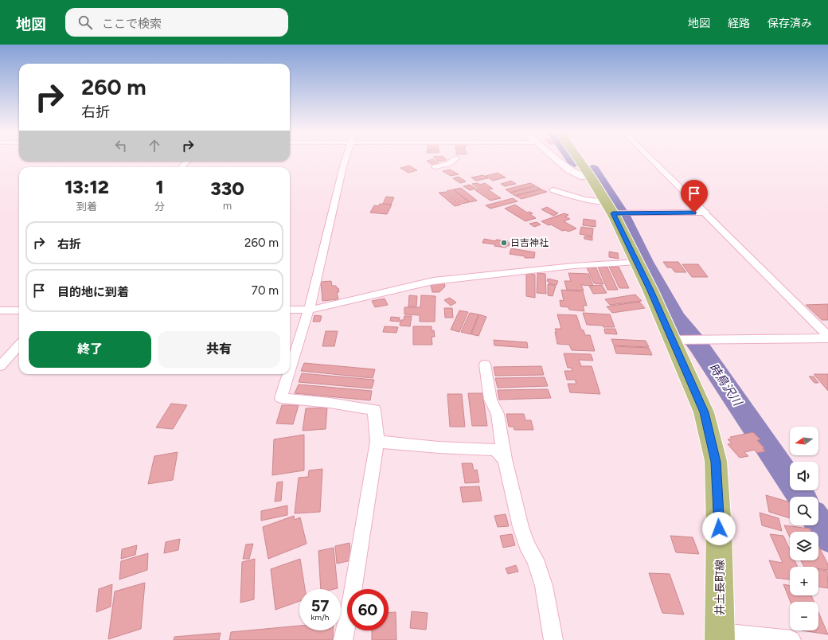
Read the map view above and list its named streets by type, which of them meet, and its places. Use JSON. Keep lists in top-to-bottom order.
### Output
{
  "streets": {
    "main road": ["井土長町線"]
  },
  "water": ["時鳥沢川"],
  "places": ["日吉神社"],
  "north": "left",
  "page": {
    "header": "地図",
    "search": "ここで検索",
    "nav": ["地図", "経路", "保存済み"],
    "turn": ["260 m", "右折"],
    "eta": [
      "13:12",
      "到着",
      "1",
      "分",
      "330",
      "m"
    ],
    "list": [
      {
        "name": "右折",
        "value": "260 m"
      },
      {
        "name": "目的地に到着",
        "value": "70 m"
      }
    ],
    "buttons": ["終了", "共有"],
    "map_buttons": ["+", "−"],
    "speed": "57 km/h",
    "limit": "60"
  }
}
